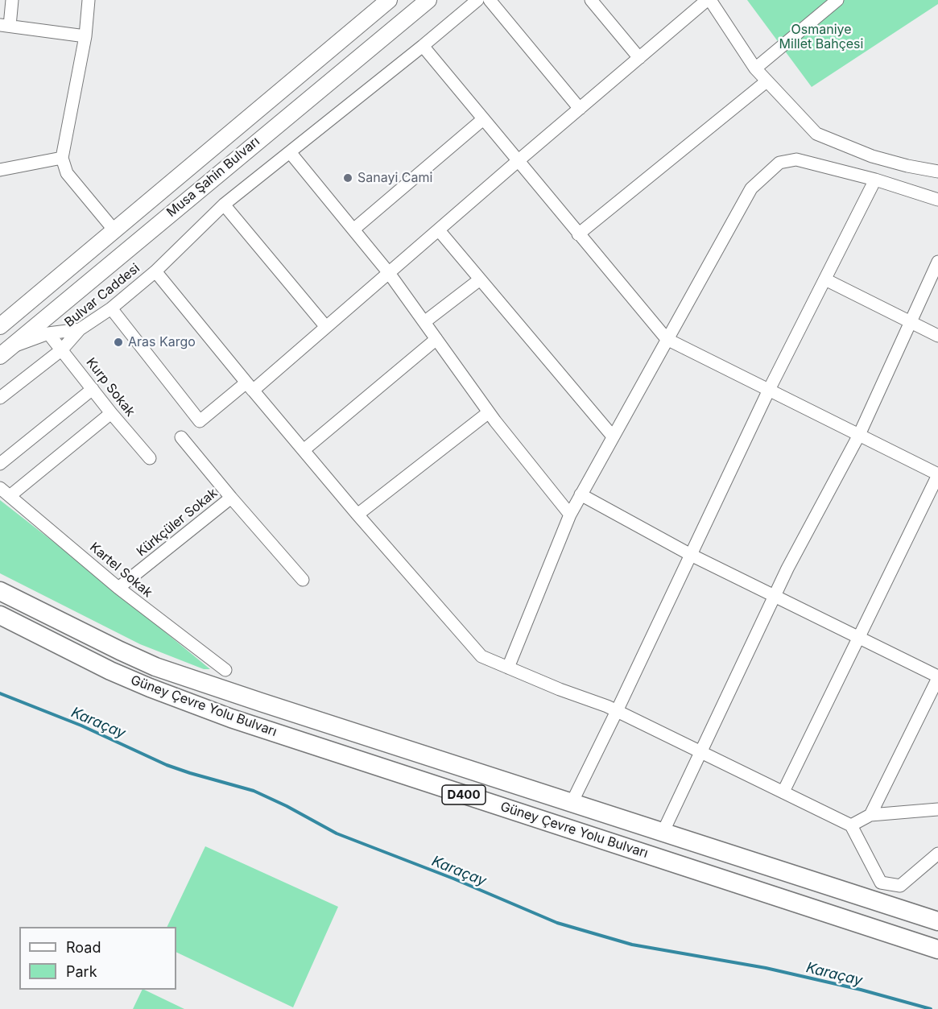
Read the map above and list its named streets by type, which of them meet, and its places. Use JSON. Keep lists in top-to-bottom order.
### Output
{
  "streets": {
    "highway": ["Güney Çevre Yolu Bulvarı", "D400"],
    "main road": ["Musa Şahin Bulvarı"],
    "street": [
      "Bulvar Caddesi",
      "Kurp Sokak",
      "Kürkçüler Sokak",
      "Kartel Sokak"
    ]
  },
  "crossings": [
    ["Bulvar Caddesi", "Kurp Sokak"],
    ["Kürkçüler Sokak", "Kartel Sokak"]
  ],
  "water": ["Karaçay"],
  "parks": ["Osmaniye Millet Bahçesi"],
  "places": ["Sanayi Cami", "Aras Kargo"],
  "legend": ["Road", "Park"]
}
